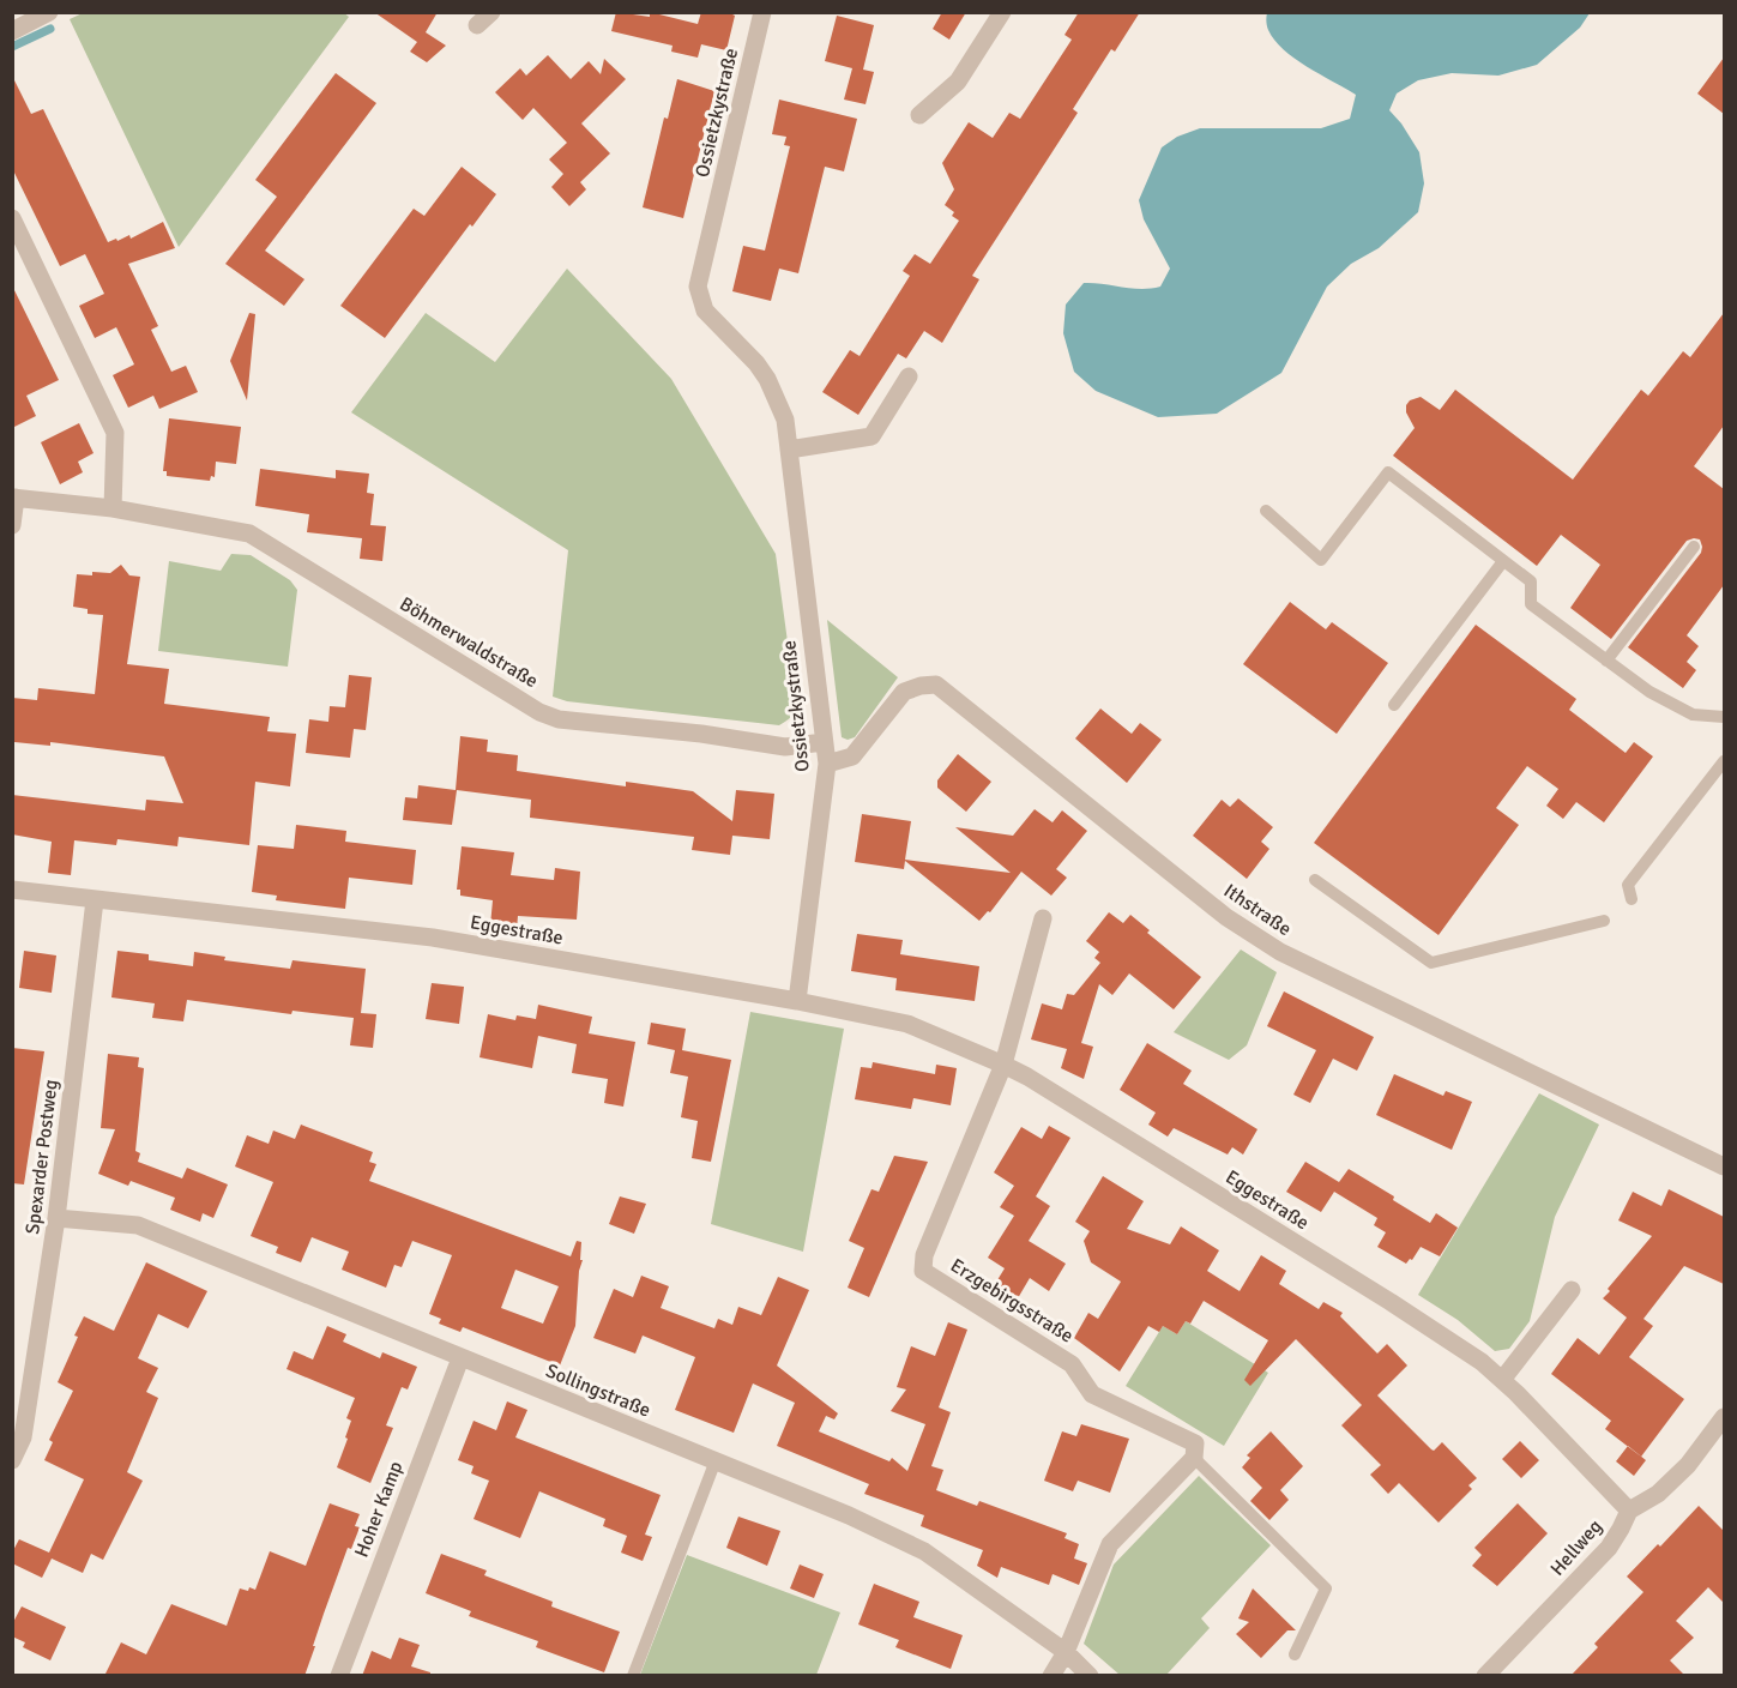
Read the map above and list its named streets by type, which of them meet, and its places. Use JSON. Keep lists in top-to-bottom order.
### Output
{
  "streets": {
    "street": [
      "Ossietzkystraße",
      "Böhmerwaldstraße",
      "Ithstraße",
      "Eggestraße",
      "Spexarder Postweg",
      "Erzgebirgsstraße",
      "Sollingstraße",
      "Hoher Kamp",
      "Hellweg"
    ]
  },
  "crossings": [
    ["Ossietzkystraße", "Böhmerwaldstraße"],
    ["Ossietzkystraße", "Ithstraße"],
    ["Ossietzkystraße", "Eggestraße"],
    ["Eggestraße", "Spexarder Postweg"],
    ["Eggestraße", "Erzgebirgsstraße"],
    ["Eggestraße", "Hellweg"],
    ["Spexarder Postweg", "Sollingstraße"],
    ["Sollingstraße", "Hoher Kamp"]
  ]
}
